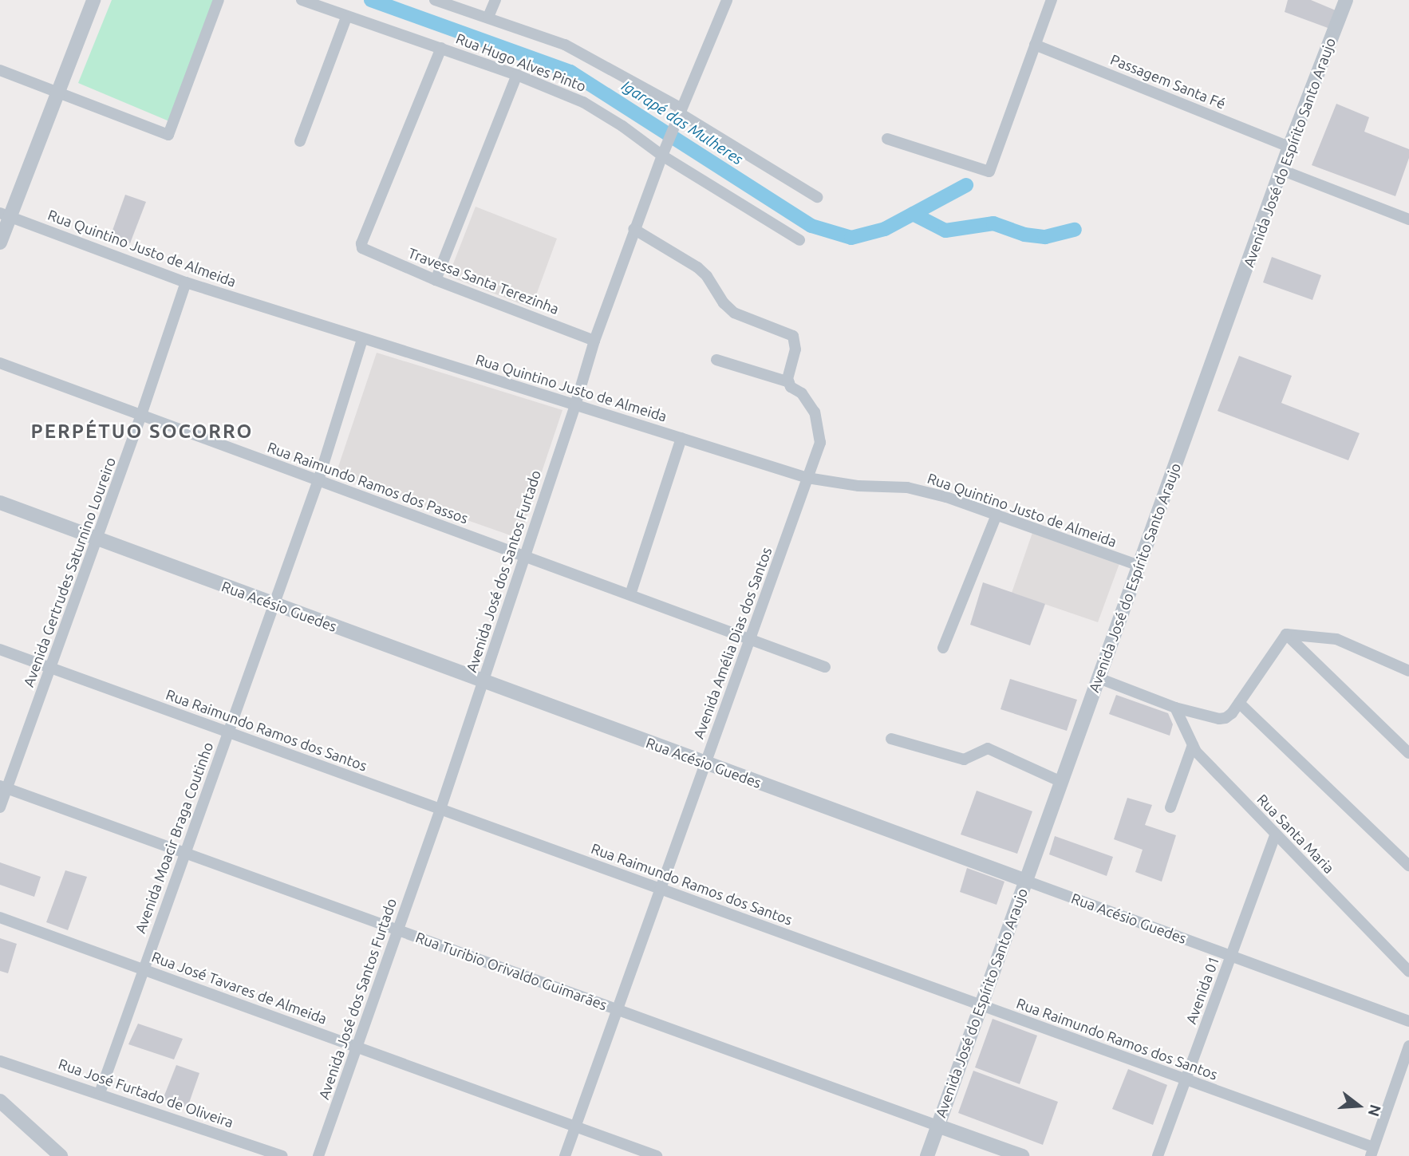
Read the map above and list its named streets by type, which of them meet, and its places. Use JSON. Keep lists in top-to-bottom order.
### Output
{
  "streets": {
    "street": [
      "Rua Hugo Alves Pinto",
      "Passagem Santa Fé",
      "Avenida José do Espírito Santo Araujo",
      "Rua Quintino Justo de Almeida",
      "Travessa Santa Terezinha",
      "Rua Raimundo Ramos dos Passos",
      "Avenida José dos Santos Furtado",
      "Avenida Gertrudes Saturnino Loureiro",
      "Rua Acésio Guedes",
      "Avenida Amélia Dias dos Santos",
      "Rua Raimundo Ramos dos Santos",
      "Rua Santa Maria",
      "Avenida Moacir Braga Coutinho",
      "Rua Turibio Orivaldo Guimarães",
      "Rua José Tavares de Almeida",
      "Avenida 01",
      "Rua José Furtado de Oliveira"
    ]
  },
  "crossings": [
    ["Rua Hugo Alves Pinto", "Travessa Santa Terezinha"],
    ["Rua Hugo Alves Pinto", "Avenida José dos Santos Furtado"],
    ["Passagem Santa Fé", "Avenida José do Espírito Santo Araujo"],
    ["Avenida José do Espírito Santo Araujo", "Rua Quintino Justo de Almeida"],
    ["Avenida José do Espírito Santo Araujo", "Rua Acésio Guedes"],
    ["Avenida José do Espírito Santo Araujo", "Rua Raimundo Ramos dos Santos"],
    ["Avenida José do Espírito Santo Araujo", "Rua Turibio Orivaldo Guimarães"],
    ["Rua Quintino Justo de Almeida", "Avenida José dos Santos Furtado"],
    ["Rua Quintino Justo de Almeida", "Avenida Gertrudes Saturnino Loureiro"],
    ["Rua Quintino Justo de Almeida", "Avenida Amélia Dias dos Santos"],
    ["Rua Quintino Justo de Almeida", "Avenida Moacir Braga Coutinho"],
    ["Travessa Santa Terezinha", "Avenida José dos Santos Furtado"],
    ["Rua Raimundo Ramos dos Passos", "Avenida José dos Santos Furtado"],
    ["Rua Raimundo Ramos dos Passos", "Avenida Gertrudes Saturnino Loureiro"],
    ["Rua Raimundo Ramos dos Passos", "Avenida Amélia Dias dos Santos"],
    ["Rua Raimundo Ramos dos Passos", "Avenida Moacir Braga Coutinho"],
    ["Avenida José dos Santos Furtado", "Rua Acésio Guedes"],
    ["Avenida José dos Santos Furtado", "Rua Raimundo Ramos dos Santos"],
    ["Avenida José dos Santos Furtado", "Rua Turibio Orivaldo Guimarães"],
    ["Avenida José dos Santos Furtado", "Rua José Tavares de Almeida"],
    ["Avenida Gertrudes Saturnino Loureiro", "Rua Acésio Guedes"],
    ["Avenida Gertrudes Saturnino Loureiro", "Rua Raimundo Ramos dos Santos"],
    ["Avenida Gertrudes Saturnino Loureiro", "Rua Turibio Orivaldo Guimarães"],
    ["Rua Acésio Guedes", "Avenida Amélia Dias dos Santos"],
    ["Rua Acésio Guedes", "Avenida Moacir Braga Coutinho"],
    ["Rua Acésio Guedes", "Avenida 01"],
    ["Avenida Amélia Dias dos Santos", "Rua Raimundo Ramos dos Santos"],
    ["Avenida Amélia Dias dos Santos", "Rua Turibio Orivaldo Guimarães"],
    ["Avenida Amélia Dias dos Santos", "Rua José Tavares de Almeida"],
    ["Rua Raimundo Ramos dos Santos", "Avenida Moacir Braga Coutinho"],
    ["Rua Raimundo Ramos dos Santos", "Avenida 01"],
    ["Rua Santa Maria", "Avenida 01"],
    ["Avenida Moacir Braga Coutinho", "Rua Turibio Orivaldo Guimarães"],
    ["Avenida Moacir Braga Coutinho", "Rua José Tavares de Almeida"],
    ["Avenida Moacir Braga Coutinho", "Rua José Furtado de Oliveira"]
  ],
  "districts": ["PERPÉTUO SOCORRO"],
  "water": ["Igarapé das Mulheres"],
  "north": "right"
}
